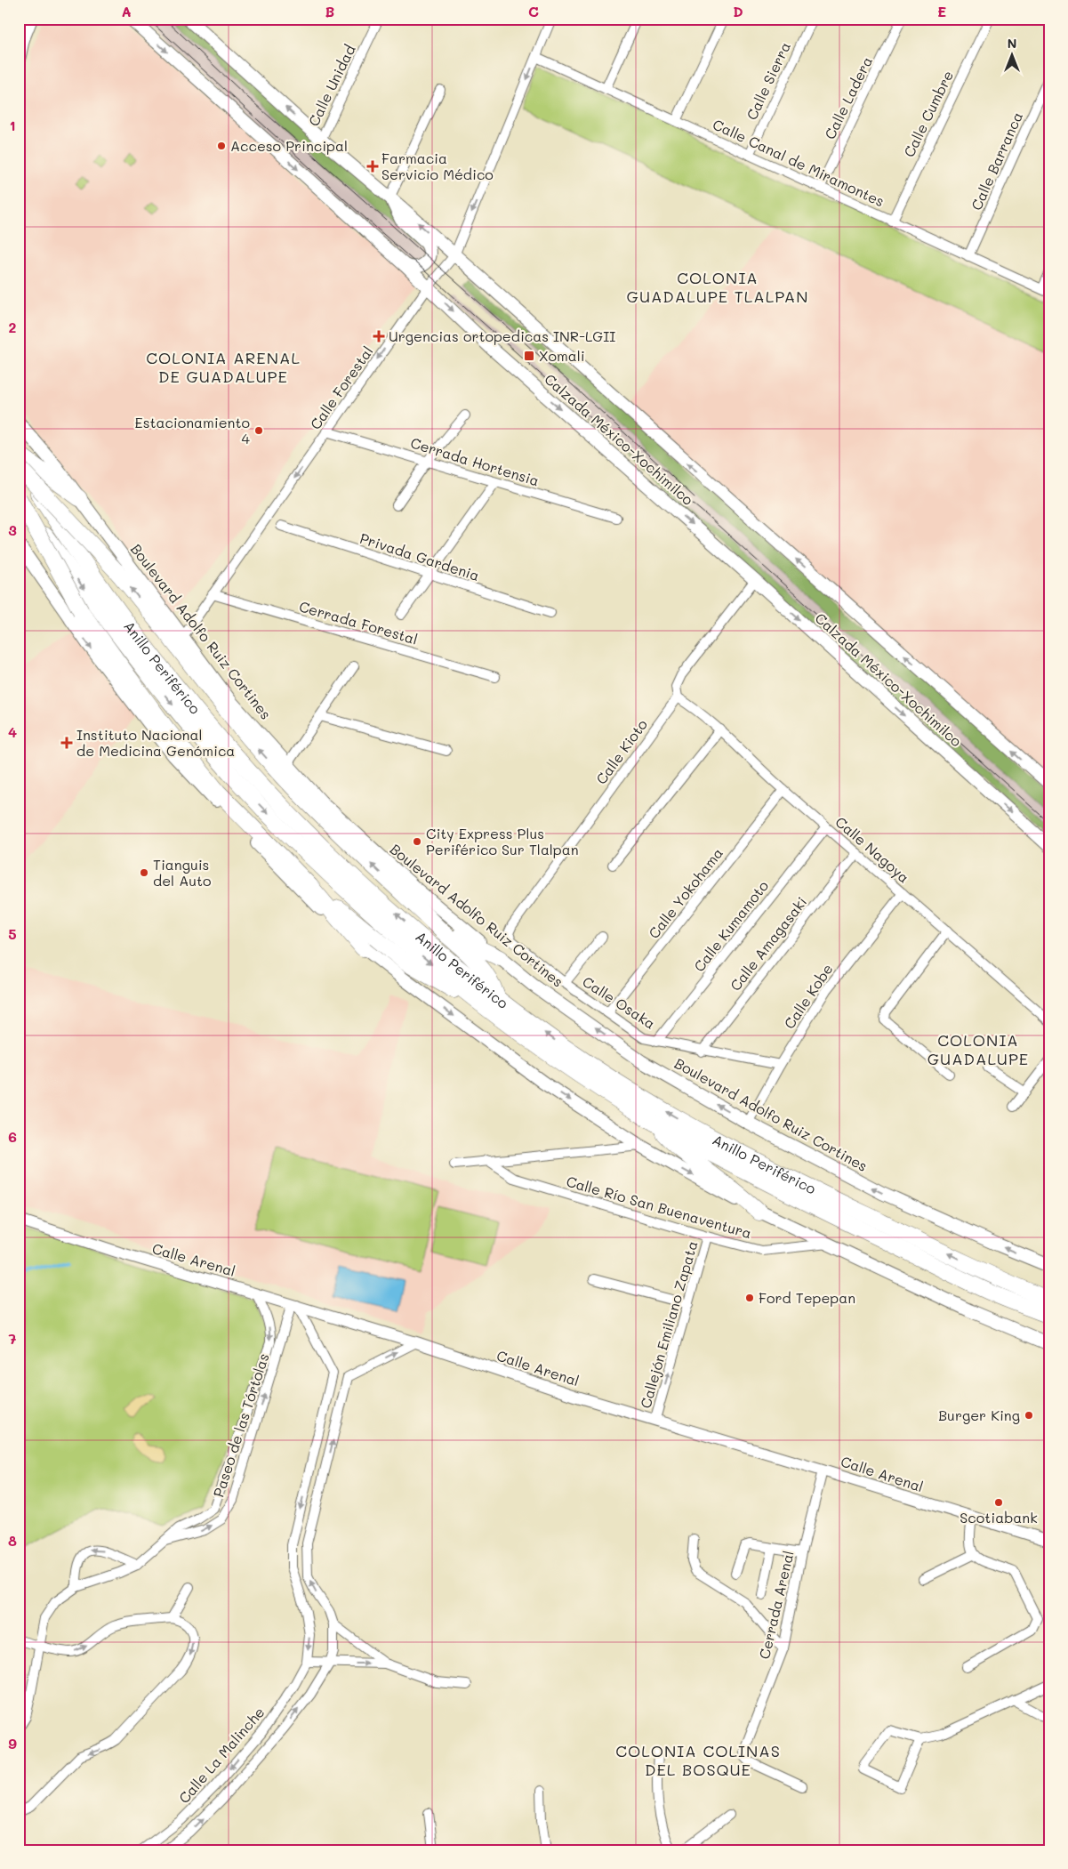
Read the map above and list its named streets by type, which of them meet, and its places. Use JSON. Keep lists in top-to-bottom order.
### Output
{
  "streets": {
    "highway": ["Anillo Periférico"],
    "main road": ["Calzada México-Xochimilco", "Boulevard Adolfo Ruiz Cortines"],
    "street": [
      "Calle Sierra",
      "Calle Unidad",
      "Calle Ladera",
      "Calle Cumbre",
      "Calle Barranca",
      "Calle Canal de Miramontes",
      "Calle Forestal",
      "Cerrada Hortensia",
      "Privada Gardenia",
      "Cerrada Forestal",
      "Calle Kioto",
      "Calle Nagoya",
      "Calle Yokohama",
      "Calle Kumamoto",
      "Calle Amagasaki",
      "Calle Kobe",
      "Calle Osaka",
      "Calle Río San Buenaventura",
      "Calle Arenal",
      "Callejón Emiliano Zapata",
      "Paseo de las Tórtolas",
      "Cerrada Arenal",
      "Calle La Malinche"
    ]
  },
  "crossings": [
    ["Calle Sierra", "Calle Canal de Miramontes"],
    ["Calle Unidad", "Calzada México-Xochimilco"],
    ["Calle Ladera", "Calle Canal de Miramontes"],
    ["Calle Cumbre", "Calle Canal de Miramontes"],
    ["Calle Barranca", "Calle Canal de Miramontes"],
    ["Calle Canal de Miramontes", "Calle Forestal"],
    ["Calle Forestal", "Calzada México-Xochimilco"],
    ["Calle Forestal", "Cerrada Hortensia"],
    ["Calle Forestal", "Cerrada Forestal"],
    ["Calle Forestal", "Boulevard Adolfo Ruiz Cortines"],
    ["Calzada México-Xochimilco", "Calle Kioto"],
    ["Boulevard Adolfo Ruiz Cortines", "Calle Kobe"],
    ["Calle Kioto", "Calle Nagoya"],
    ["Calle Kioto", "Calle Osaka"],
    ["Calle Nagoya", "Calle Yokohama"],
    ["Calle Nagoya", "Calle Kumamoto"],
    ["Calle Nagoya", "Calle Amagasaki"],
    ["Calle Nagoya", "Calle Kobe"],
    ["Calle Yokohama", "Calle Osaka"],
    ["Calle Kumamoto", "Calle Osaka"],
    ["Calle Amagasaki", "Calle Osaka"],
    ["Calle Kobe", "Calle Osaka"],
    ["Calle Río San Buenaventura", "Callejón Emiliano Zapata"],
    ["Calle Arenal", "Callejón Emiliano Zapata"],
    ["Calle Arenal", "Paseo de las Tórtolas"],
    ["Calle Arenal", "Cerrada Arenal"]
  ],
  "one_way": ["Calle Forestal", "Callejón Emiliano Zapata"],
  "districts": [
    "COLONIA GUADALUPE TLALPAN",
    "COLONIA ARENAL DE GUADALUPE",
    "COLONIA GUADALUPE",
    "COLONIA COLINAS DEL BOSQUE"
  ],
  "places": {
    "other": [
      "Acceso Principal",
      "Estacionamiento 4",
      "City Express Plus Periférico Sur Tlalpan",
      "Tianguis del Auto",
      "Ford Tepepan",
      "Burger King",
      "Scotiabank"
    ],
    "health": ["Farmacia Servicio Médico", "Urgencias ortopedicas INR-LGII", "Instituto Nacional de Medicina Genómica"],
    "transit": ["Xomali"]
  },
  "north": "top",
  "grid": {
    "columns": [
      "A",
      "B",
      "C",
      "D",
      "E"
    ],
    "rows": [
      "1",
      "2",
      "3",
      "4",
      "5",
      "6",
      "7",
      "8",
      "9"
    ]
  }
}
